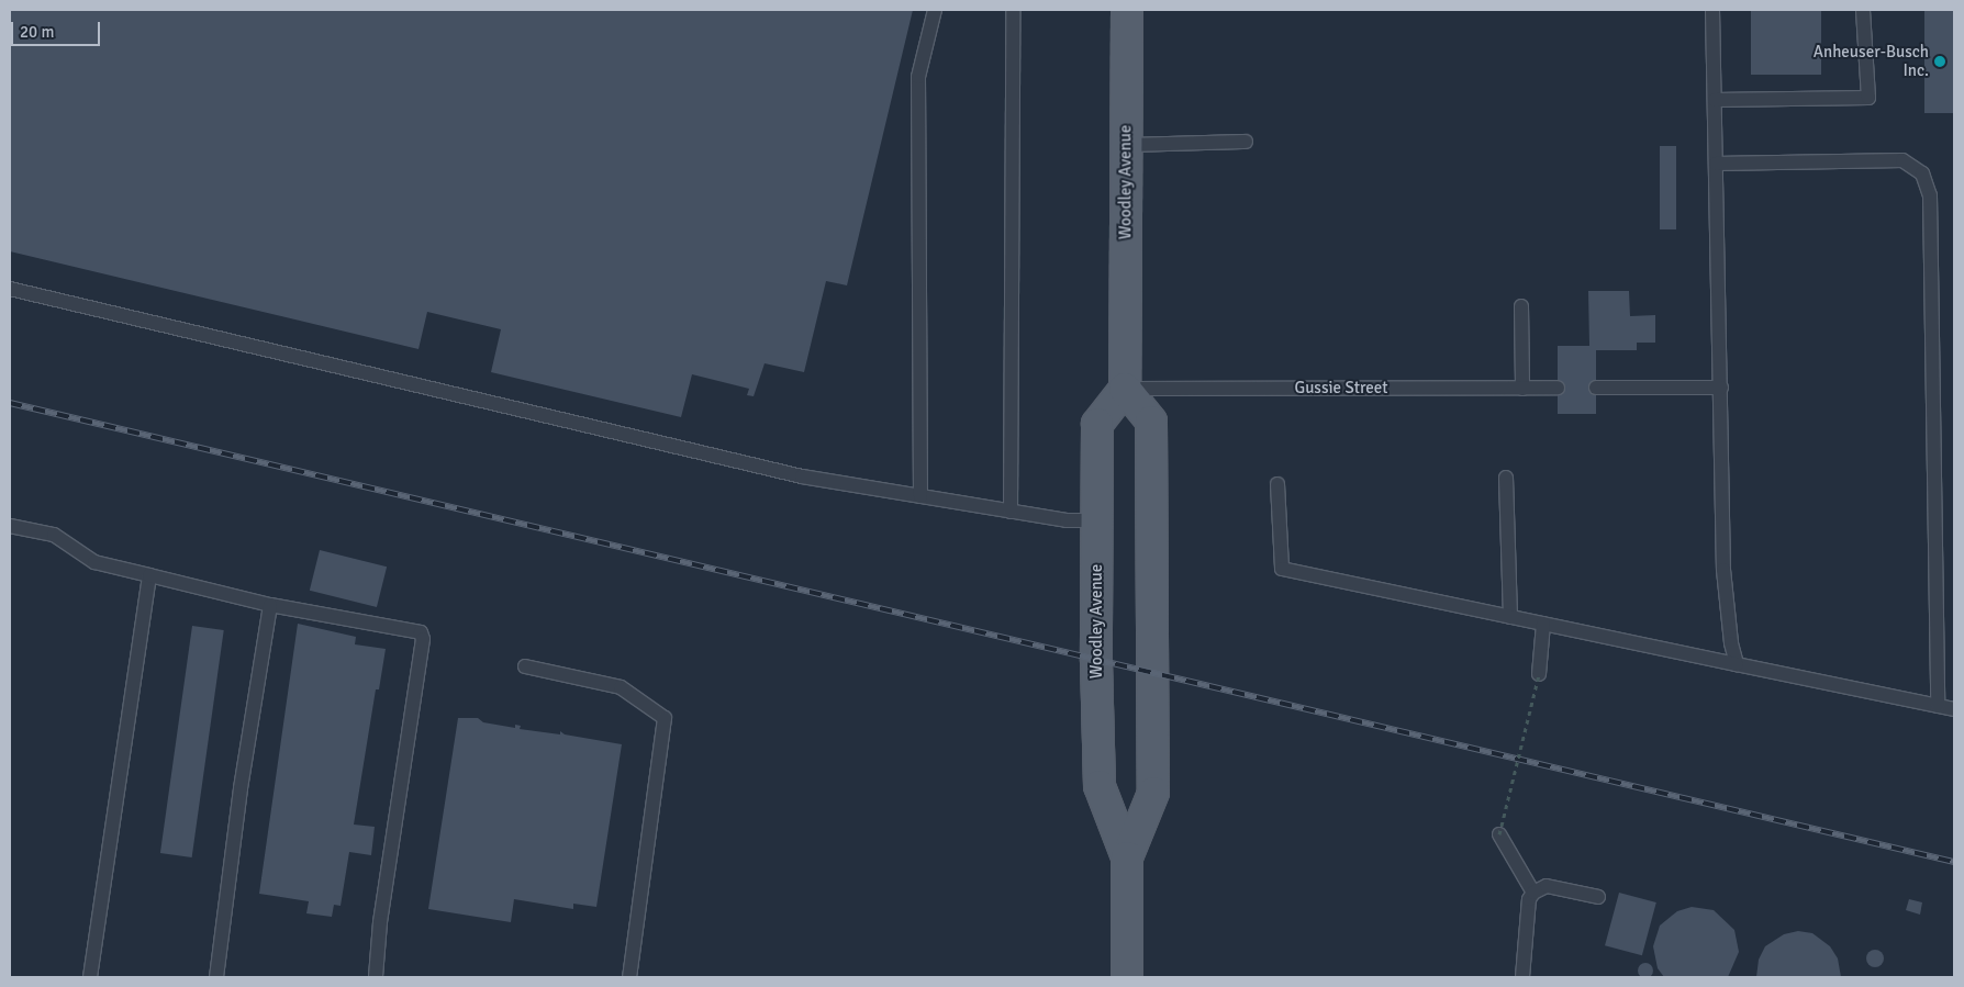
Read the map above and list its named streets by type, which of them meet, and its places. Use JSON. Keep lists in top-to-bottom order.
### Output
{
  "streets": {
    "main road": ["Woodley Avenue"],
    "lane": ["Gussie Street"]
  },
  "crossings": [
    ["Woodley Avenue", "Gussie Street"]
  ],
  "places": ["Anheuser-Busch Inc."],
  "scale_bar": "20 m"
}
